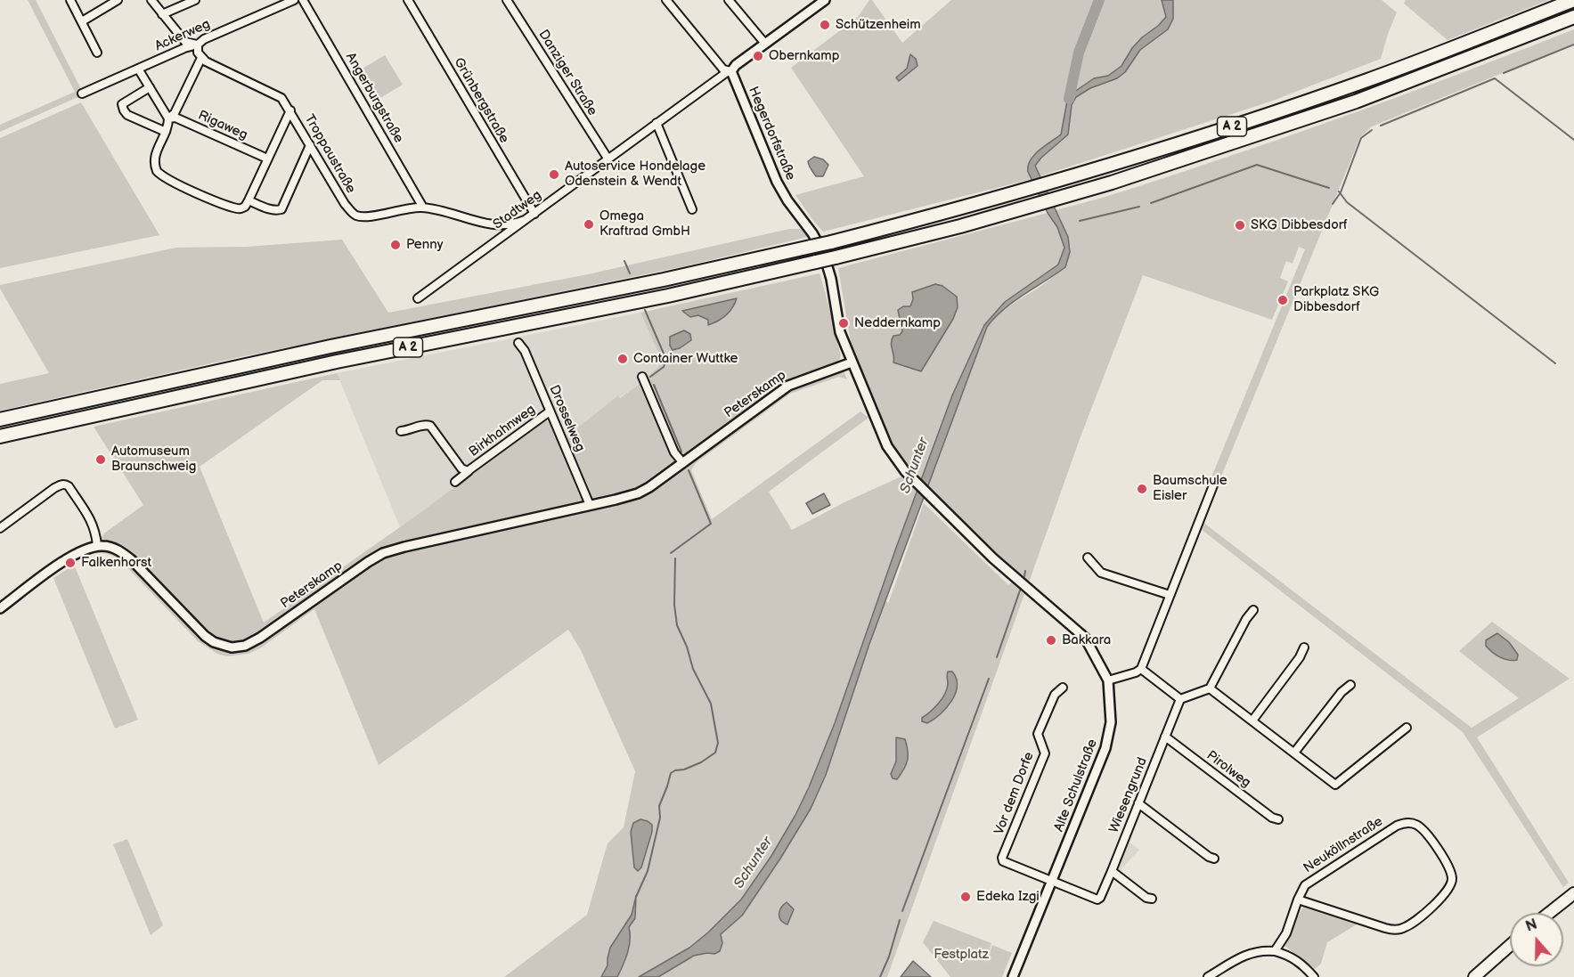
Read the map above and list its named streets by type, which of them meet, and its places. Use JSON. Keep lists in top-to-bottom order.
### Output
{
  "streets": {
    "highway": ["A 2"],
    "street": [
      "Ackerweg",
      "Danziger Straße",
      "Angerburgstraße",
      "Grünbergstraße",
      "Rigaweg",
      "Hegerdorfstraße",
      "Troppaustraße",
      "Stadtweg",
      "Peterskamp",
      "Drosselweg",
      "Birkhahnweg",
      "Pirolweg",
      "Alte Schulstraße",
      "Vor dem Dorfe",
      "Wiesengrund",
      "Neuköllnstraße"
    ]
  },
  "crossings": [
    ["Danziger Straße", "Stadtweg"],
    ["Angerburgstraße", "Troppaustraße"],
    ["Grünbergstraße", "Stadtweg"],
    ["Hegerdorfstraße", "Stadtweg"],
    ["Hegerdorfstraße", "Peterskamp"],
    ["Hegerdorfstraße", "Alte Schulstraße"],
    ["Troppaustraße", "Stadtweg"],
    ["Peterskamp", "Drosselweg"],
    ["Drosselweg", "Birkhahnweg"],
    ["Pirolweg", "Wiesengrund"],
    ["Alte Schulstraße", "Vor dem Dorfe"],
    ["Alte Schulstraße", "Wiesengrund"],
    ["Vor dem Dorfe", "Wiesengrund"]
  ],
  "water": ["Schunter"],
  "parks": ["Festplatz"],
  "places": [
    "Schützenheim",
    "Obernkamp",
    "Autoservice Hondelage Odenstein & Wendt",
    "Omega Kraftrad GmbH",
    "SKG Dibbesdorf",
    "Penny",
    "Parkplatz SKG Dibbesdorf",
    "Neddernkamp",
    "Container Wuttke",
    "Automuseum Braunschweig",
    "Baumschule Eisler",
    "Falkenhorst",
    "Bakkara",
    "Edeka Izgi"
  ],
  "north": "top"
}
